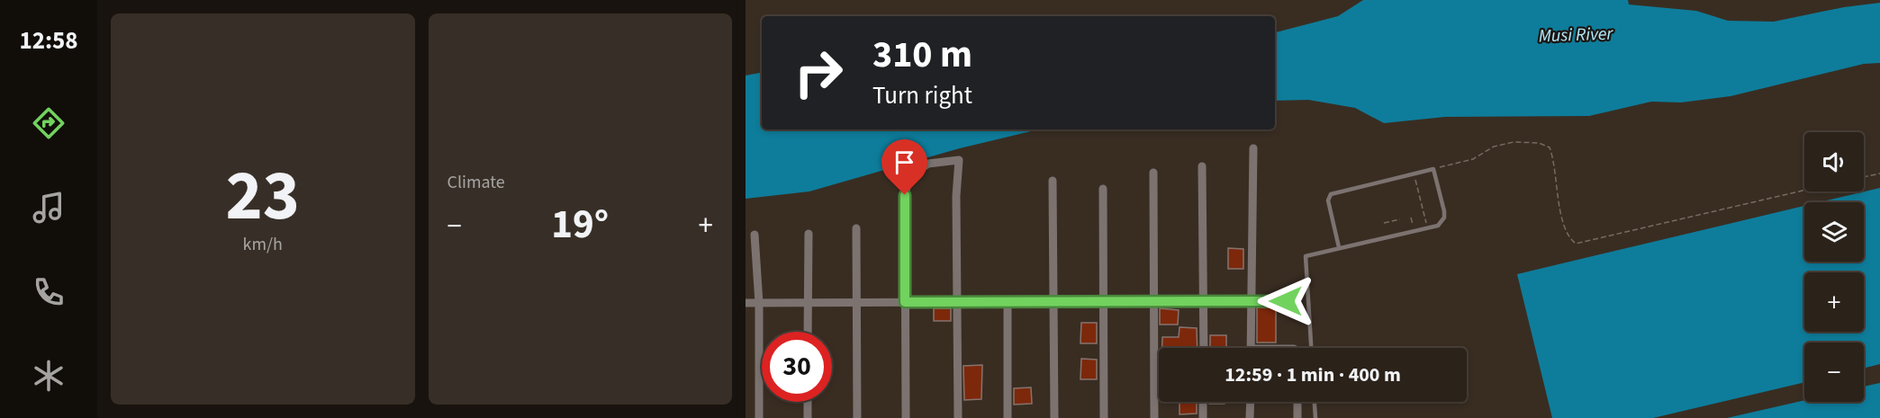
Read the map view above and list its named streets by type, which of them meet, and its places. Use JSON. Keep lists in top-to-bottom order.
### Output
{
  "water": ["Musi River"],
  "page": {
    "tabs": "12:58",
    "tile": [
      ["23", "km/h"],
      "Climate"
    ],
    "turn": ["310 m", "Turn right"],
    "map_buttons": ["+", "−"],
    "heat": ["−", "19°", "+"],
    "limit": "30",
    "trip": "12:59 · 1 min · 400 m"
  }
}
